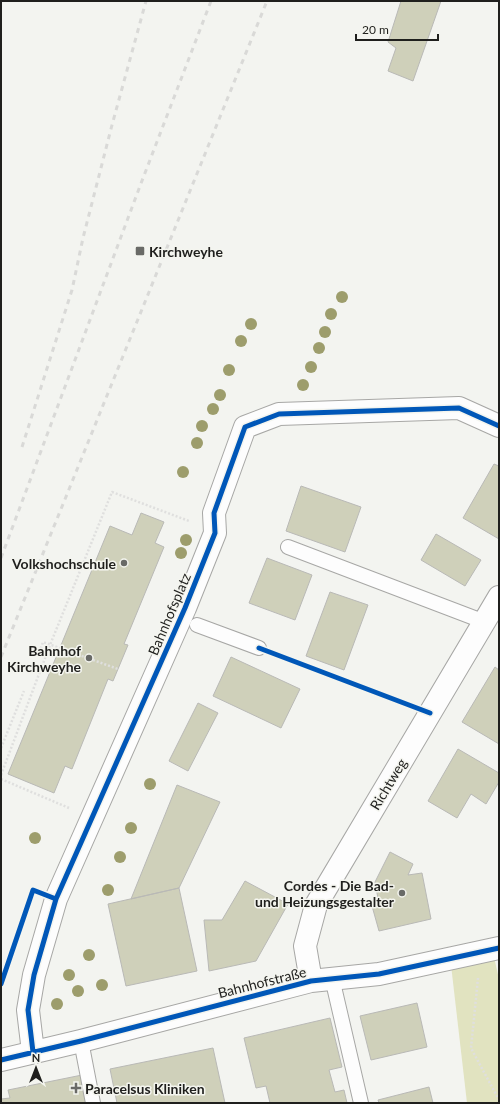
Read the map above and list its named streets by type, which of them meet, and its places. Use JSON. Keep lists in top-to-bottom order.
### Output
{
  "streets": {
    "street": ["Bahnhofsplatz", "Richtweg", "Bahnhofstraße"]
  },
  "crossings": [
    ["Bahnhofsplatz", "Bahnhofstraße"],
    ["Richtweg", "Bahnhofstraße"]
  ],
  "places": {
    "transit": ["Kirchweyhe"],
    "other": ["Volkshochschule", "Bahnhof Kirchweyhe", "Cordes - Die Bad- und Heizungsgestalter"],
    "health": ["Paracelsus Kliniken"]
  },
  "scale_bar": "20 m",
  "north": "top"
}
